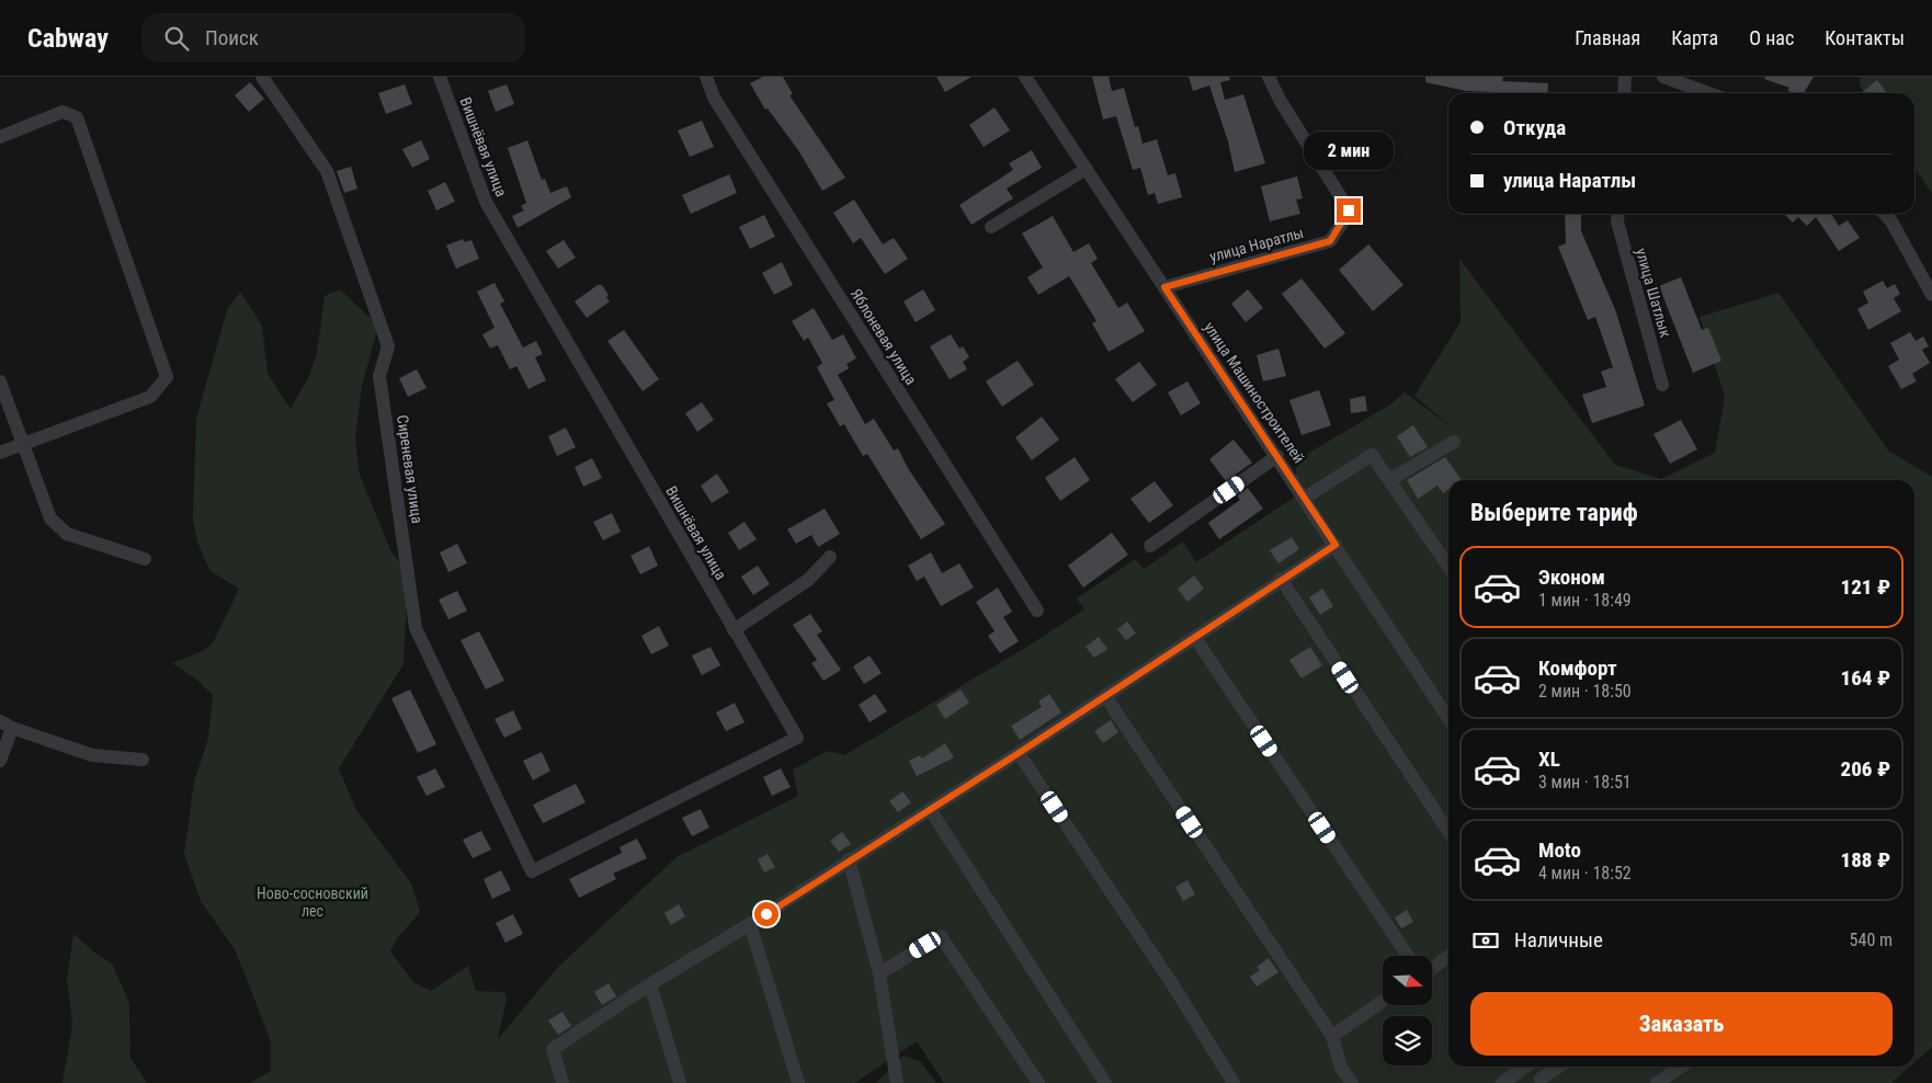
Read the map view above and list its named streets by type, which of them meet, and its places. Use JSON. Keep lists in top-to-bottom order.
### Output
{
  "streets": {
    "street": [
      "Вишнёвая улица",
      "улица Наратлы",
      "улица Шатлык",
      "Яблоневая улица",
      "улица Машиностроителей",
      "Сиреневая улица"
    ]
  },
  "crossings": [
    ["Вишнёвая улица", "Сиреневая улица"],
    ["улица Наратлы", "улица Машиностроителей"]
  ],
  "parks": ["Ново-сосновский лес"],
  "north": "right",
  "page": {
    "header": "Cabway",
    "search": "Поиск",
    "nav": [
      "Главная",
      "Карта",
      "О нас",
      "Контакты"
    ],
    "banner": ["Откуда", "улица Наратлы"],
    "bubble": "2 мин",
    "heading": "Выберите тариф",
    "list": [
      {
        "name": "Эконом",
        "note": "1 мин · 18:49",
        "value": "121 ₽"
      },
      {
        "name": "Комфорт",
        "note": "2 мин · 18:50",
        "value": "164 ₽"
      },
      {
        "name": "XL",
        "note": "3 мин · 18:51",
        "value": "206 ₽"
      },
      {
        "name": "Moto",
        "note": "4 мин · 18:52",
        "value": "188 ₽"
      }
    ],
    "pay": ["Наличные", "540 m"],
    "buttons": "Заказать"
  }
}
